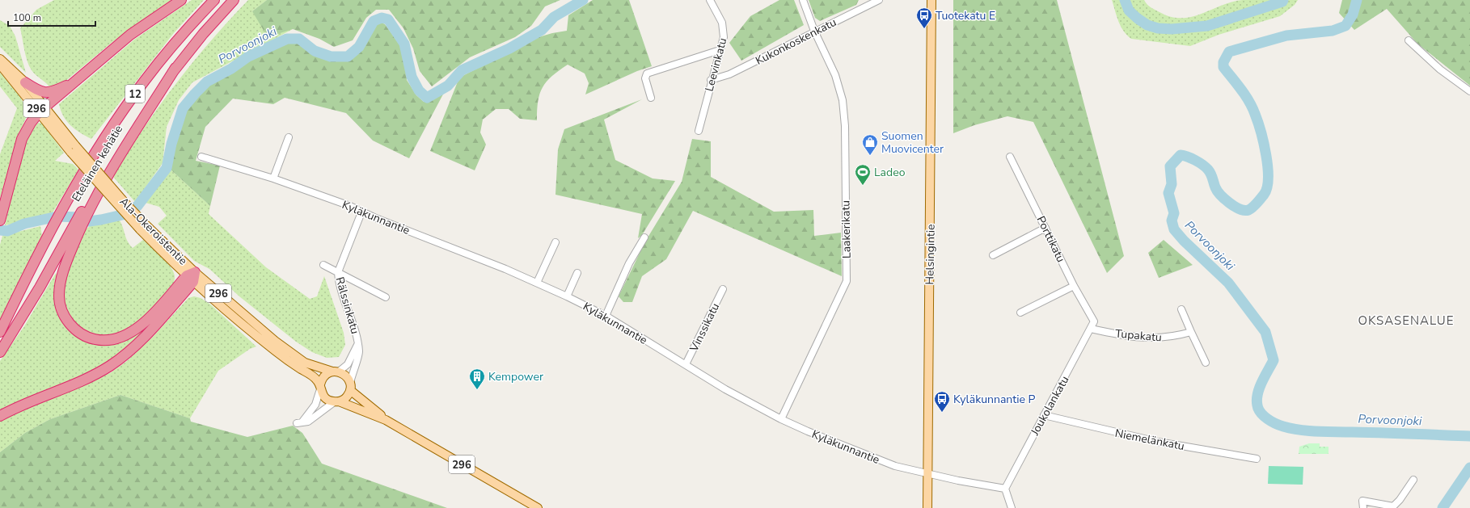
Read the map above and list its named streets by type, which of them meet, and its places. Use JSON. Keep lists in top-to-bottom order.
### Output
{
  "streets": {
    "highway": ["12", "Eteläinen kehätie"],
    "main road": ["296", "Ala-Okeroistentie", "Helsingintie"],
    "street": [
      "Kukonkoskenkatu",
      "Leevinkatu",
      "Kyläkunnantie",
      "Laakerikatu",
      "Porttikatu",
      "Rälssinkatu",
      "Vinssikatu",
      "Tupakatu",
      "Joukolankatu",
      "Niemelänkatu"
    ]
  },
  "crossings": [
    ["Kukonkoskenkatu", "Leevinkatu"],
    ["Kukonkoskenkatu", "Laakerikatu"],
    ["296", "Ala-Okeroistentie"],
    ["296", "Rälssinkatu"],
    ["Kyläkunnantie", "Laakerikatu"],
    ["Kyläkunnantie", "Helsingintie"],
    ["Kyläkunnantie", "Rälssinkatu"],
    ["Kyläkunnantie", "Vinssikatu"],
    ["Kyläkunnantie", "Joukolankatu"],
    ["Ala-Okeroistentie", "Rälssinkatu"],
    ["Porttikatu", "Joukolankatu"],
    ["Tupakatu", "Joukolankatu"],
    ["Joukolankatu", "Niemelänkatu"]
  ],
  "districts": ["OKSASENALUE"],
  "water": ["Porvoonjoki"],
  "places": {
    "bus stop": ["Tuotekatu E", "Kyläkunnantie P"],
    "shop": ["Suomen Muovicenter"],
    "sports": ["Ladeo"],
    "building": ["Kempower"]
  },
  "scale_bar": "100 m"
}
